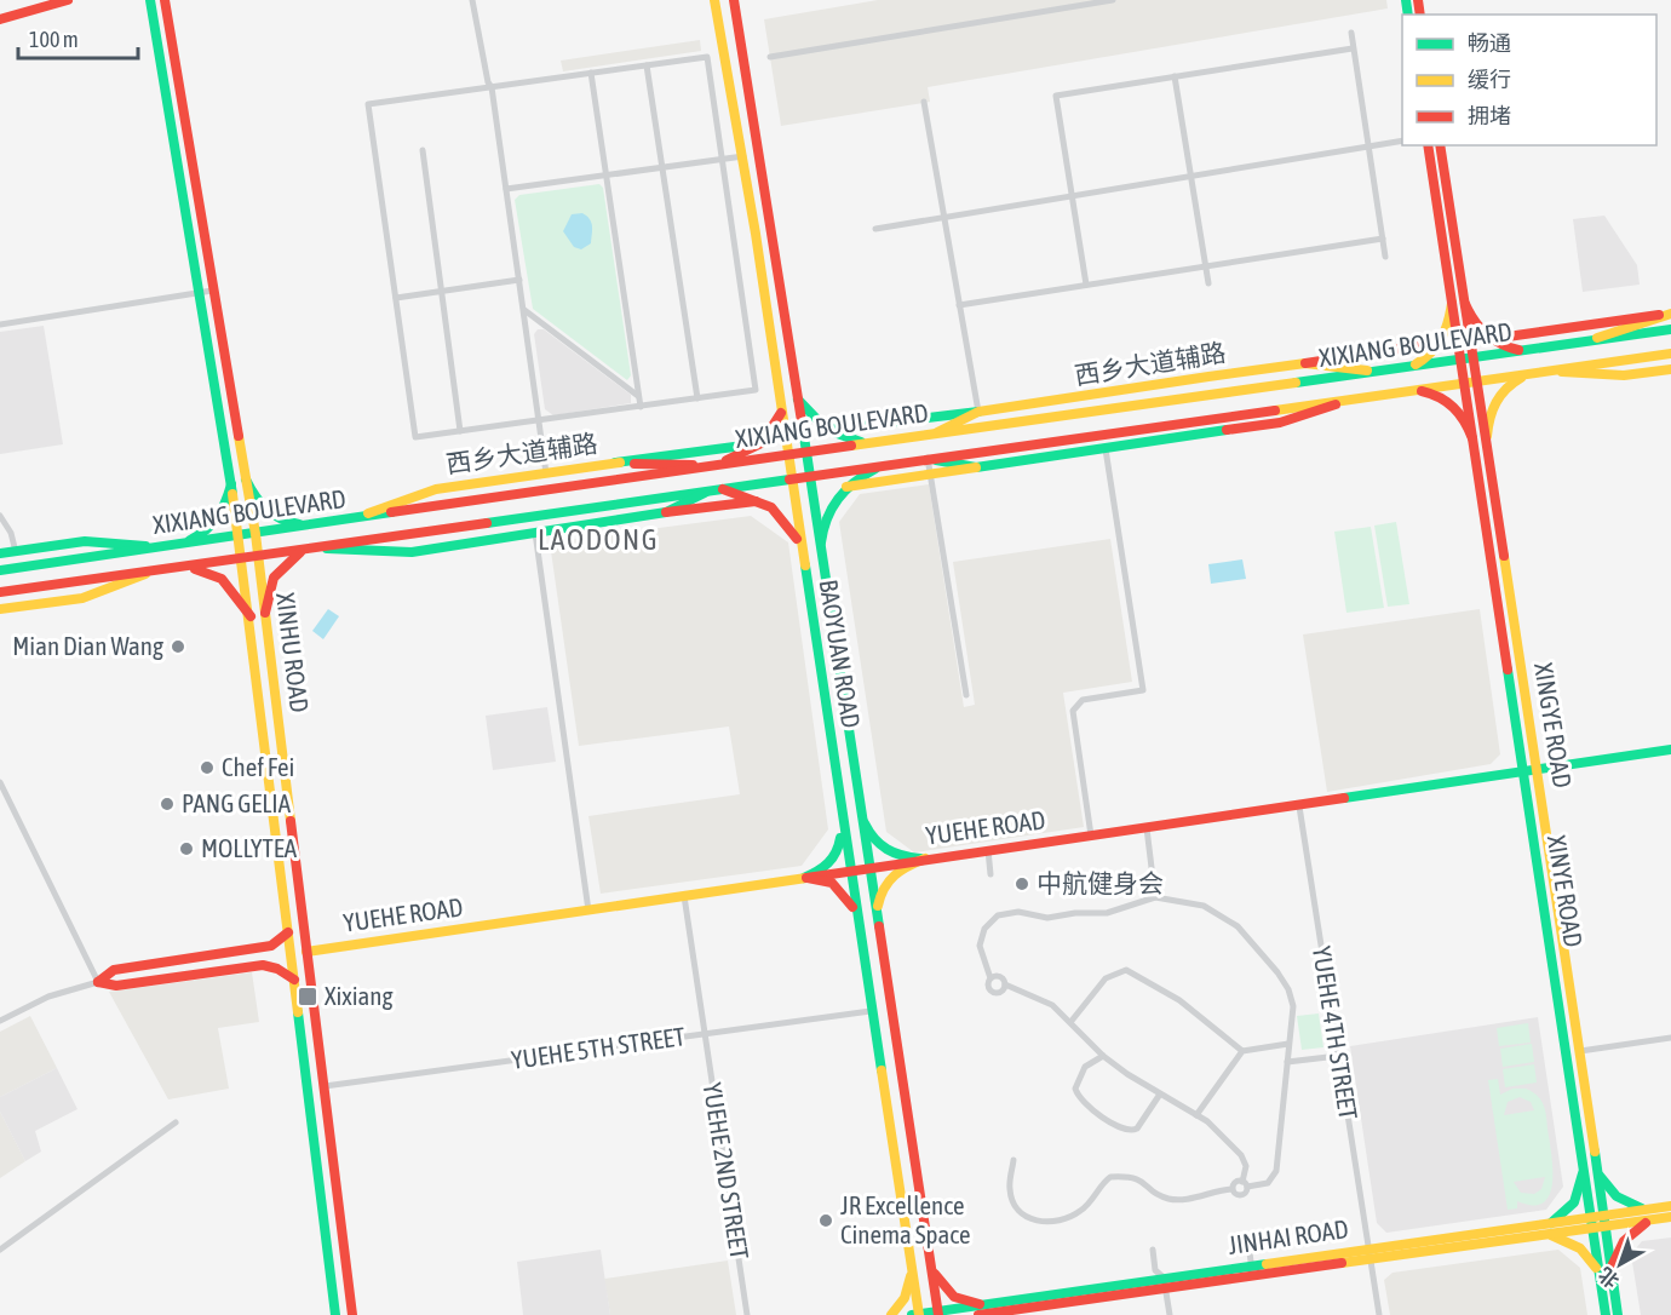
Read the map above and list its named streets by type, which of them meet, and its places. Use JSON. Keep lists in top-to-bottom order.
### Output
{
  "streets": {
    "main road": [
      "XIXIANG BOULEVARD",
      "西乡大道辅路",
      "XINHU ROAD",
      "BAOYUAN ROAD",
      "XINGYE ROAD",
      "YUEHE ROAD",
      "XINYE ROAD",
      "JINHAI ROAD"
    ],
    "street": ["YUEHE 4TH STREET", "YUEHE 5TH STREET", "YUEHE 2ND STREET"]
  },
  "crossings": [
    ["XIXIANG BOULEVARD", "西乡大道辅路"],
    ["XIXIANG BOULEVARD", "XINHU ROAD"],
    ["XIXIANG BOULEVARD", "BAOYUAN ROAD"],
    ["XIXIANG BOULEVARD", "XINGYE ROAD"],
    ["XIXIANG BOULEVARD", "XINYE ROAD"],
    ["XINHU ROAD", "YUEHE ROAD"],
    ["XINHU ROAD", "YUEHE 5TH STREET"],
    ["BAOYUAN ROAD", "YUEHE ROAD"],
    ["BAOYUAN ROAD", "YUEHE 5TH STREET"],
    ["BAOYUAN ROAD", "JINHAI ROAD"],
    ["XINGYE ROAD", "YUEHE ROAD"],
    ["XINGYE ROAD", "XINYE ROAD"],
    ["XINGYE ROAD", "JINHAI ROAD"],
    ["YUEHE ROAD", "XINYE ROAD"],
    ["YUEHE ROAD", "YUEHE 4TH STREET"],
    ["YUEHE ROAD", "YUEHE 2ND STREET"],
    ["XINYE ROAD", "JINHAI ROAD"],
    ["YUEHE 4TH STREET", "JINHAI ROAD"],
    ["YUEHE 5TH STREET", "YUEHE 2ND STREET"]
  ],
  "districts": ["LAODONG"],
  "places": {
    "other": [
      "Mian Dian Wang",
      "Chef Fei",
      "PANG GELIA",
      "MOLLYTEA",
      "中航健身会",
      "JR Excellence Cinema Space"
    ],
    "transit": ["Xixiang"]
  },
  "legend": ["畅通", "缓行", "拥堵"],
  "scale_bar": "100 m",
  "north": "bottom left"
}
